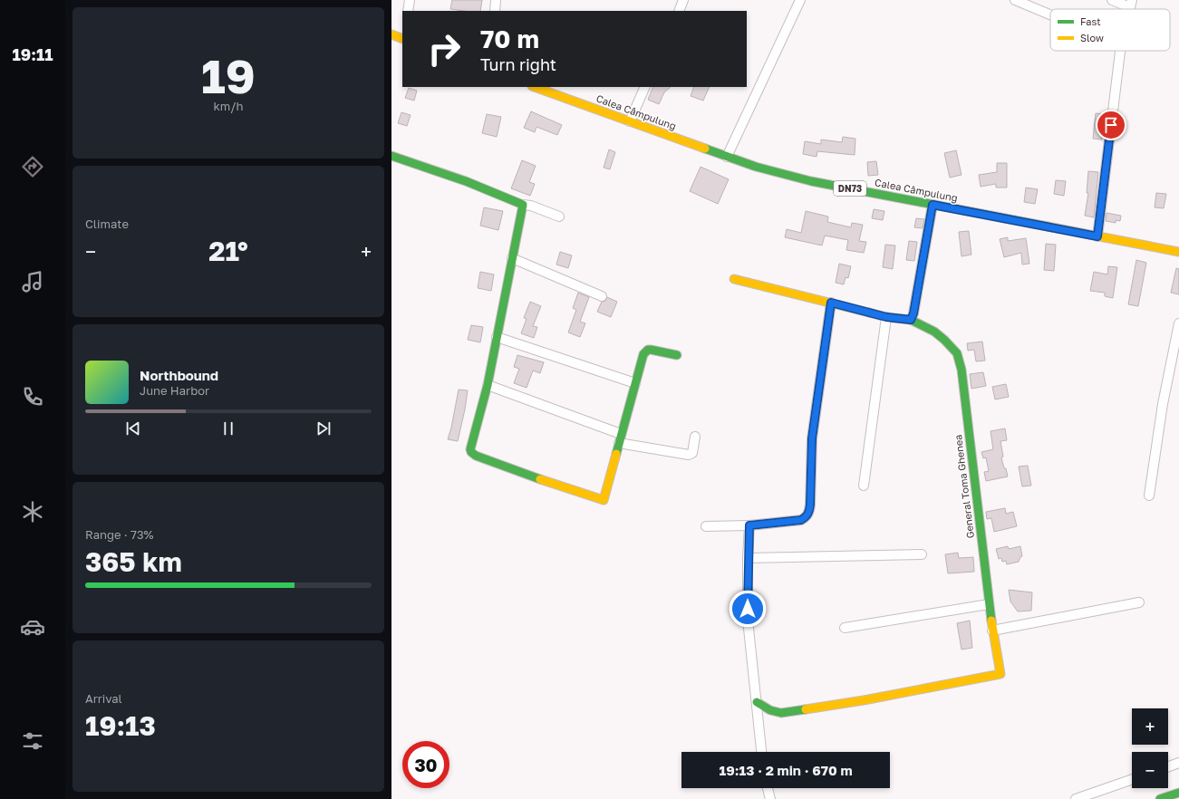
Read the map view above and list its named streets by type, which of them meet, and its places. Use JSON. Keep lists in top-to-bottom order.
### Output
{
  "streets": {
    "main road": ["Calea Câmpulung", "DN73", "General Toma Ghenea"]
  },
  "legend": ["Fast", "Slow"],
  "page": {
    "tabs": "19:11",
    "tile": [
      ["19", "km/h"],
      "Climate",
      ["Range · 73%", "365 km"],
      ["Arrival", "19:13"]
    ],
    "turn": ["70 m", "Turn right"],
    "heat": ["−", "21°", "+"],
    "song": ["Northbound", "June Harbor"],
    "map_buttons": ["+", "−"],
    "limit": "30",
    "trip": "19:13 · 2 min · 670 m"
  }
}
